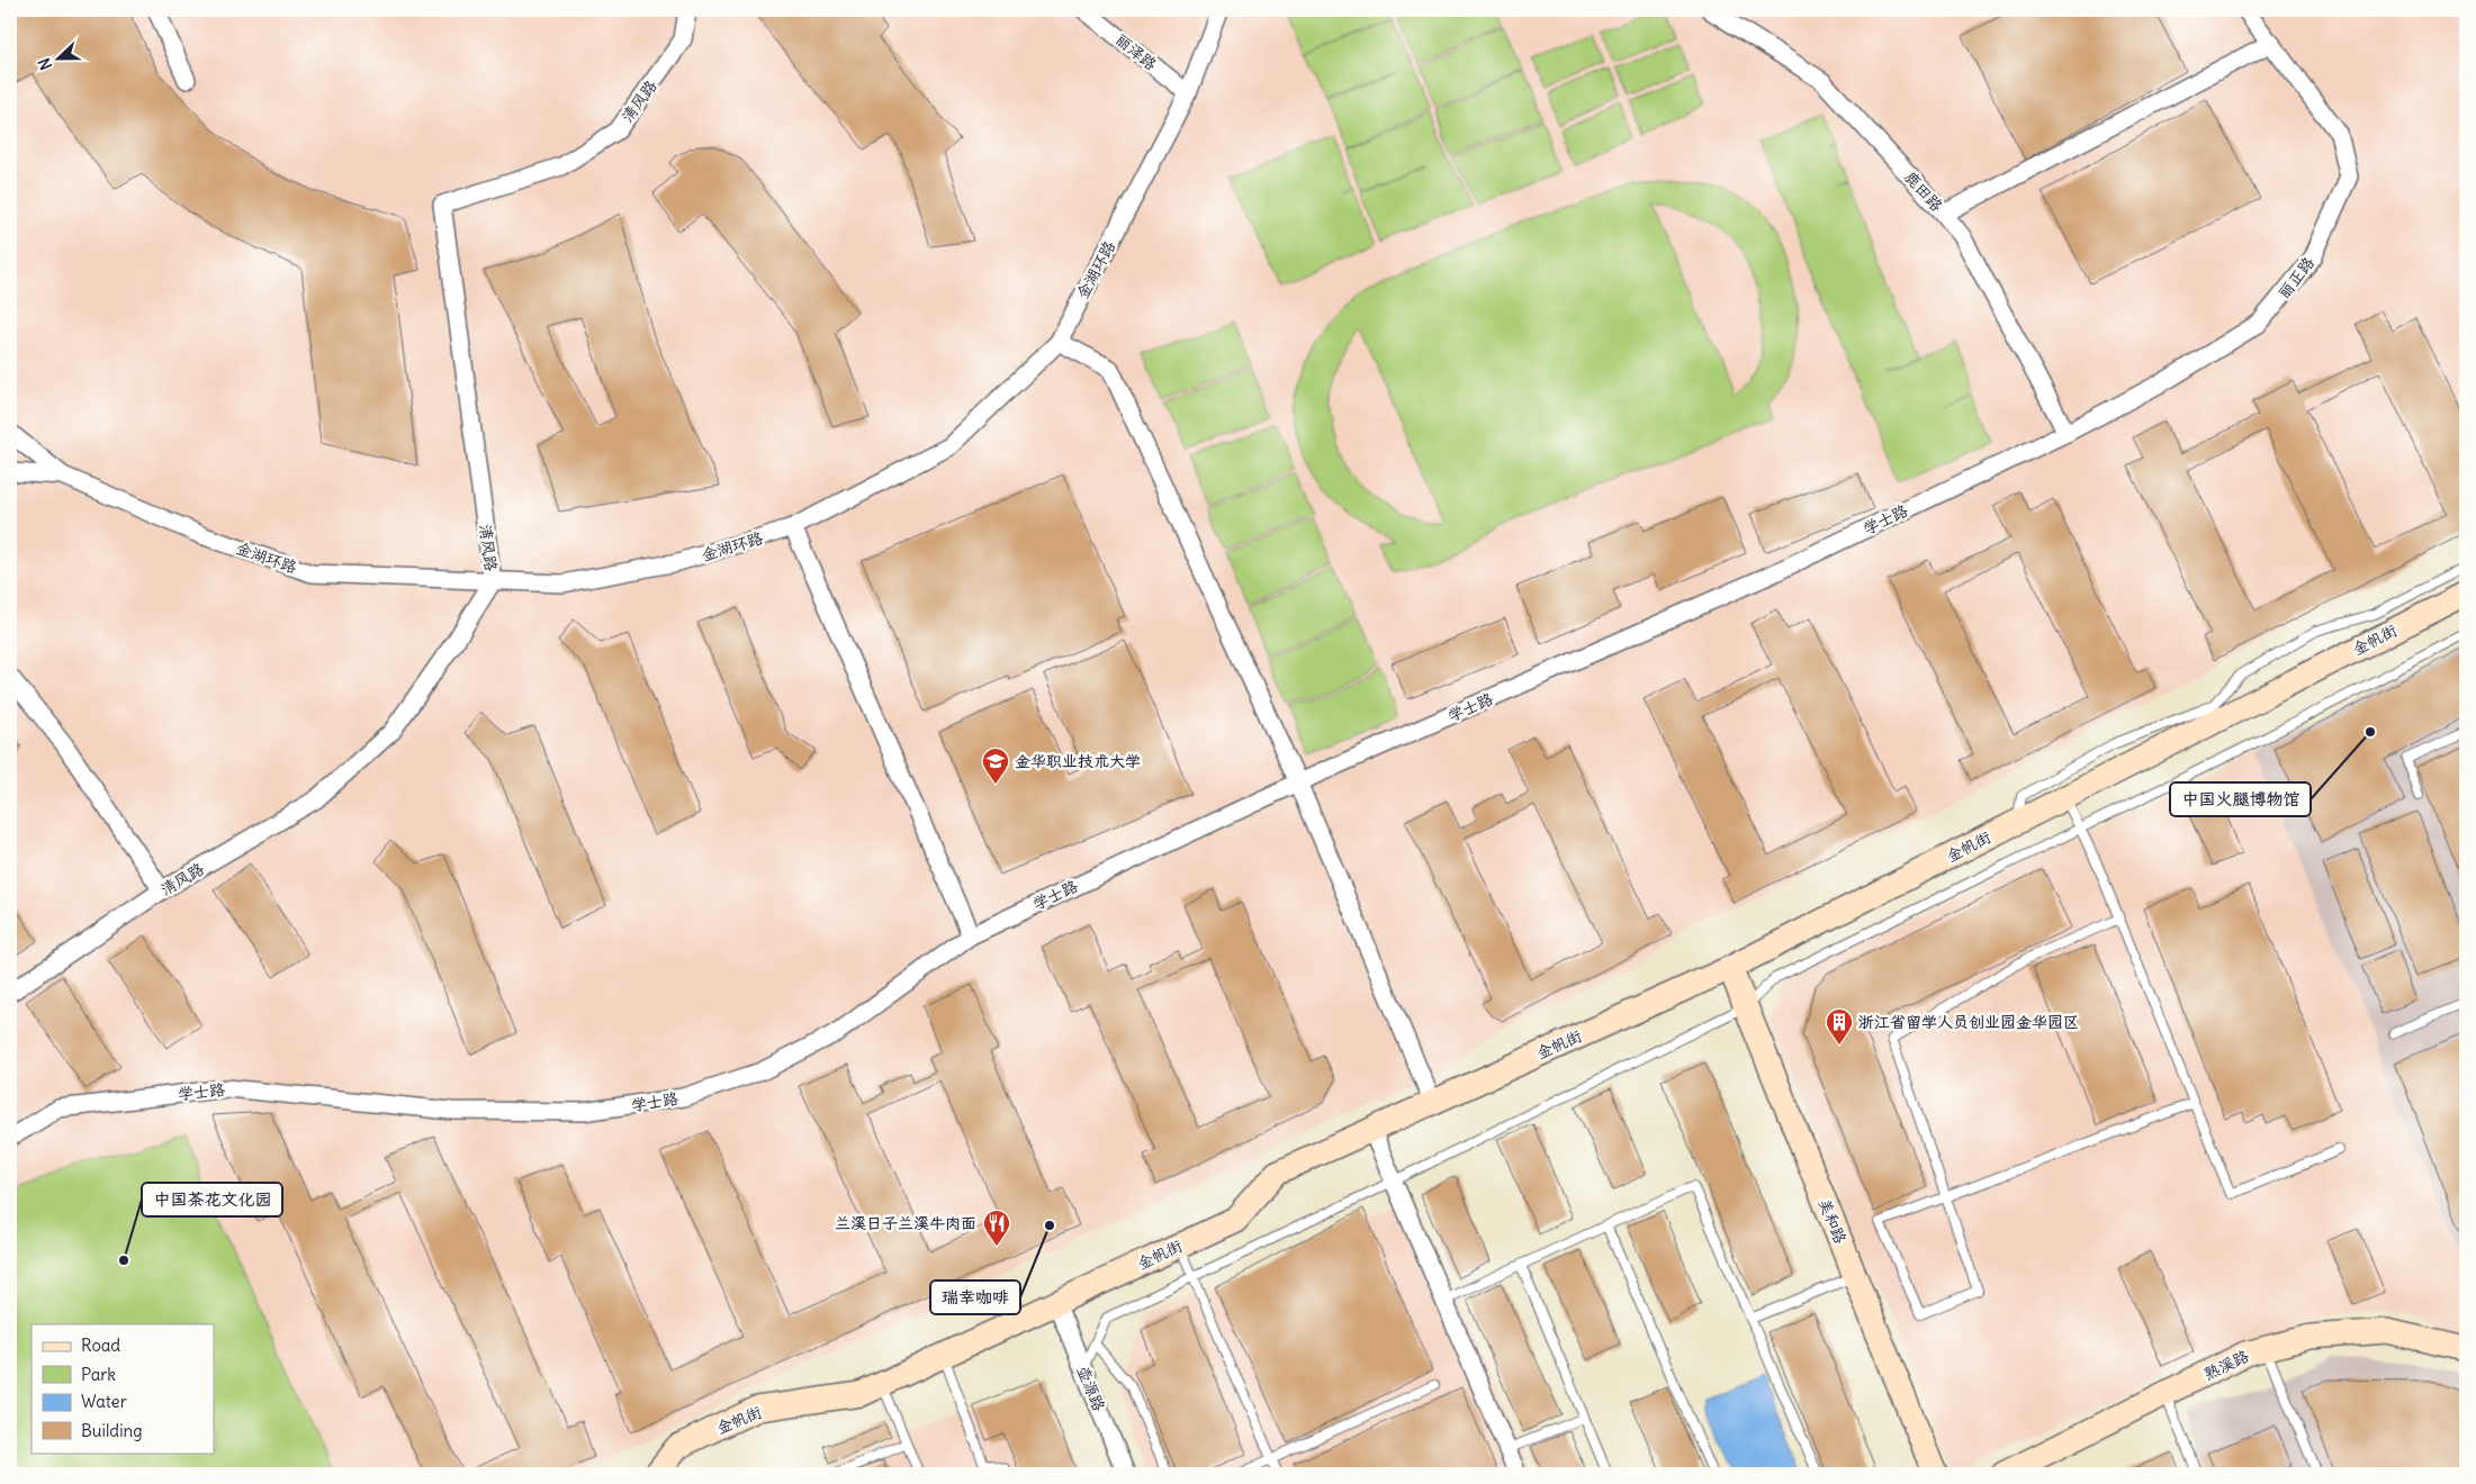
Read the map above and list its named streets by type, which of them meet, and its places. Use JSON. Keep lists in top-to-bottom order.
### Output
{
  "streets": {
    "street": [
      "丽泽路",
      "清风路",
      "鹿田路",
      "金湖环路",
      "丽正路",
      "学士路",
      "金帆街",
      "美和路",
      "熟溪路",
      "壶源路"
    ]
  },
  "crossings": [
    ["丽泽路", "金湖环路"],
    ["清风路", "金湖环路"],
    ["鹿田路", "丽正路"],
    ["鹿田路", "学士路"],
    ["丽正路", "学士路"],
    ["金帆街", "美和路"],
    ["金帆街", "壶源路"]
  ],
  "places": {
    "other": ["中国火腿博物馆", "瑞幸咖啡", "中国茶花文化园"],
    "school or university": ["金华职业技术大学"],
    "building": ["浙江省留学人员创业园金华园区"],
    "restaurant": ["兰溪日子兰溪牛肉面"]
  },
  "legend": [
    "Road",
    "Park",
    "Water",
    "Building"
  ],
  "north": "left"
}
